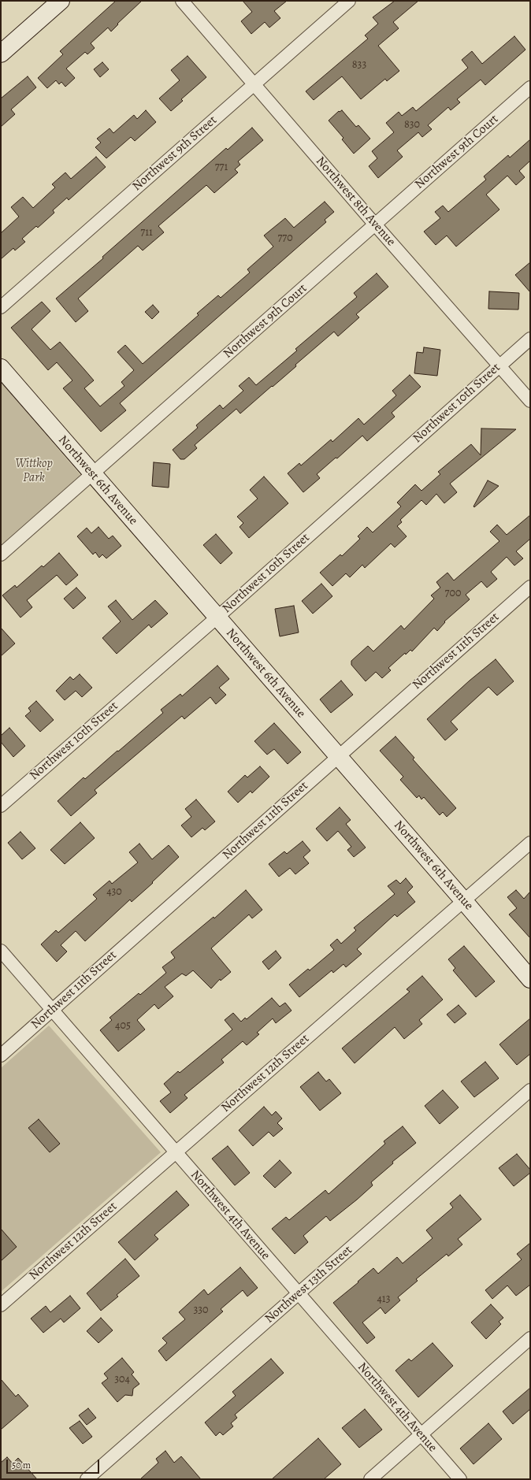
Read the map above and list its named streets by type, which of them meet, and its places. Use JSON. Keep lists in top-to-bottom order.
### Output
{
  "streets": {
    "street": [
      "Northwest 9th Court",
      "Northwest 9th Street",
      "Northwest 8th Avenue",
      "Northwest 10th Street",
      "Northwest 6th Avenue",
      "Northwest 11th Street",
      "Northwest 12th Street",
      "Northwest 4th Avenue",
      "Northwest 13th Street"
    ]
  },
  "crossings": [
    ["Northwest 9th Court", "Northwest 8th Avenue"],
    ["Northwest 9th Court", "Northwest 6th Avenue"],
    ["Northwest 9th Street", "Northwest 8th Avenue"],
    ["Northwest 8th Avenue", "Northwest 10th Street"],
    ["Northwest 10th Street", "Northwest 6th Avenue"],
    ["Northwest 6th Avenue", "Northwest 11th Street"],
    ["Northwest 6th Avenue", "Northwest 12th Street"],
    ["Northwest 11th Street", "Northwest 4th Avenue"],
    ["Northwest 12th Street", "Northwest 4th Avenue"],
    ["Northwest 4th Avenue", "Northwest 13th Street"]
  ],
  "parks": ["Wittkop Park"],
  "house_numbers": [
    "833",
    "830",
    "771",
    "711",
    "770",
    "700",
    "430",
    "405",
    "413",
    "330",
    "304"
  ],
  "scale_bar": "50 m"
}
